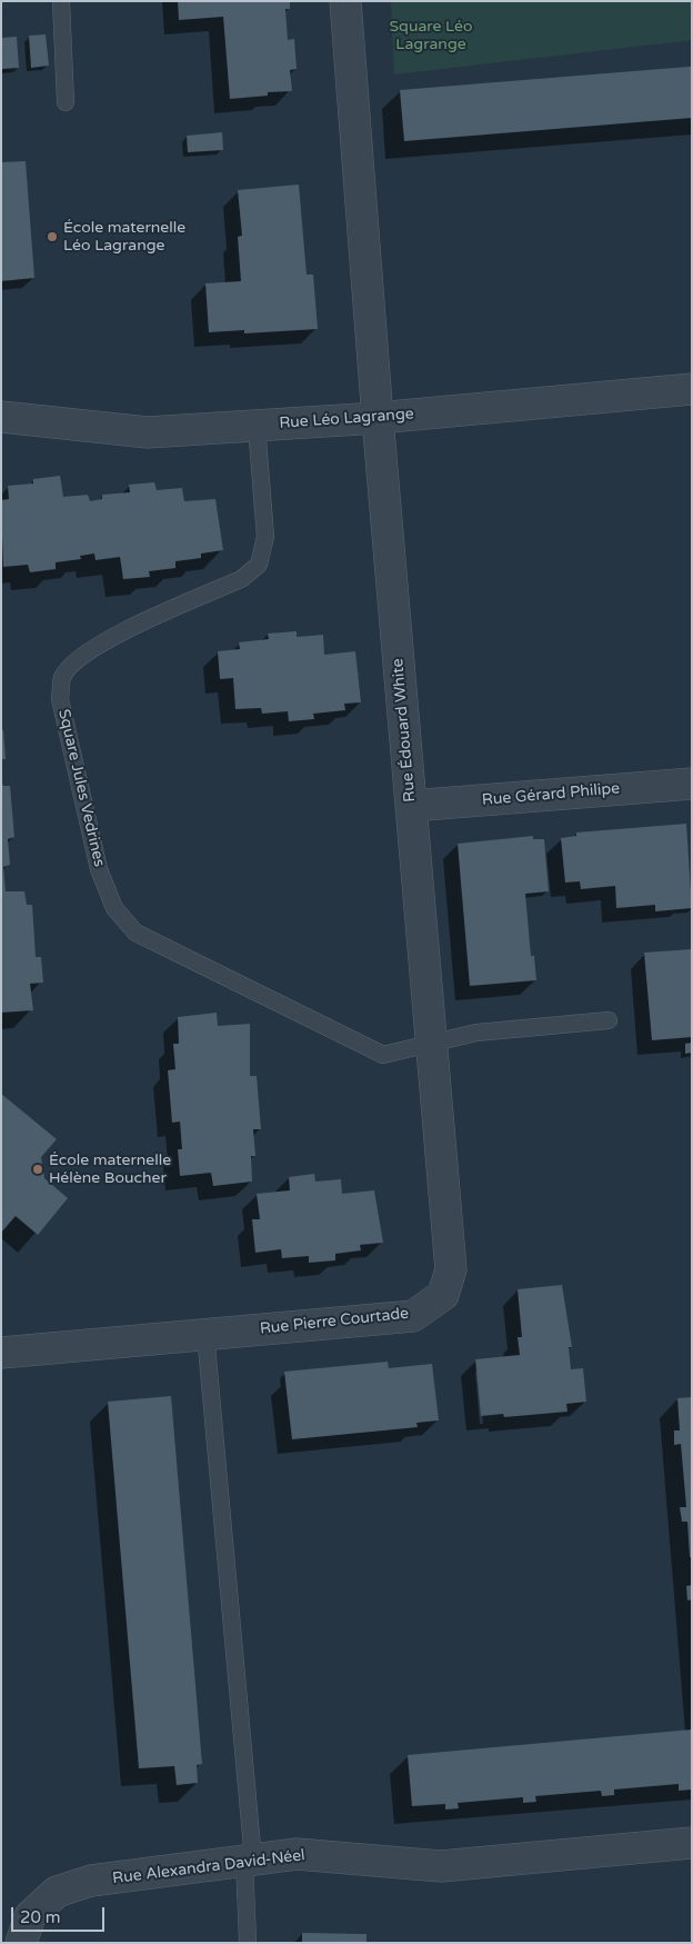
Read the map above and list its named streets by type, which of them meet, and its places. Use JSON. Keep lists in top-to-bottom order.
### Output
{
  "streets": {
    "street": [
      "Rue Léo Lagrange",
      "Rue Édouard White",
      "Rue Gérard Philipe",
      "Rue Pierre Courtade",
      "Rue Alexandra David-Néel"
    ],
    "lane": ["Square Jules Vedrines"]
  },
  "crossings": [
    ["Rue Léo Lagrange", "Rue Édouard White"],
    ["Rue Léo Lagrange", "Square Jules Vedrines"],
    ["Rue Édouard White", "Square Jules Vedrines"],
    ["Rue Édouard White", "Rue Gérard Philipe"],
    ["Rue Édouard White", "Rue Pierre Courtade"],
    ["Square Jules Vedrines", "Rue Pierre Courtade"]
  ],
  "parks": ["Square Léo Lagrange"],
  "places": ["École maternelle Léo Lagrange", "École maternelle Hélène Boucher"],
  "scale_bar": "20 m"
}
